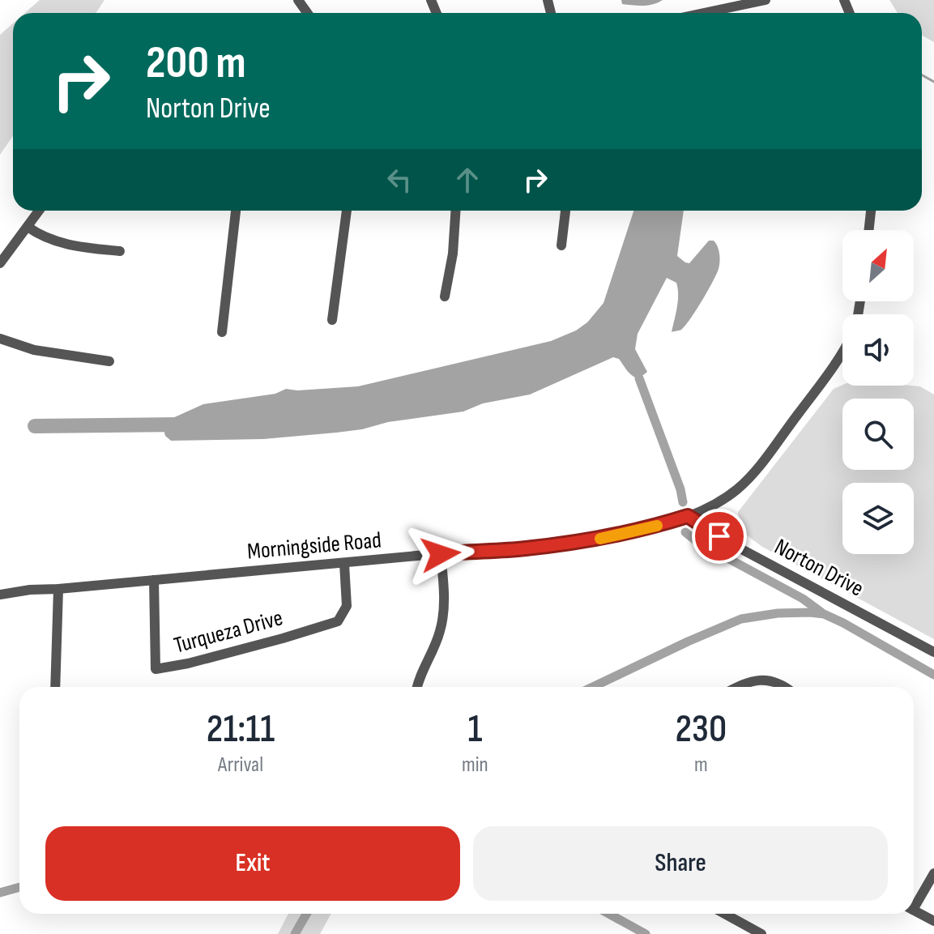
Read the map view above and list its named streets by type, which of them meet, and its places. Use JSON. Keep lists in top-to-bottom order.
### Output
{
  "streets": {
    "street": ["Morningside Road", "Norton Drive", "Turqueza Drive"]
  },
  "crossings": [
    ["Morningside Road", "Norton Drive"],
    ["Morningside Road", "Turqueza Drive"]
  ],
  "north": "top right",
  "page": {
    "turn": ["200 m", "Norton Drive"],
    "eta": [
      "21:11",
      "Arrival",
      "1",
      "min",
      "230",
      "m"
    ],
    "buttons": ["Exit", "Share"]
  }
}
